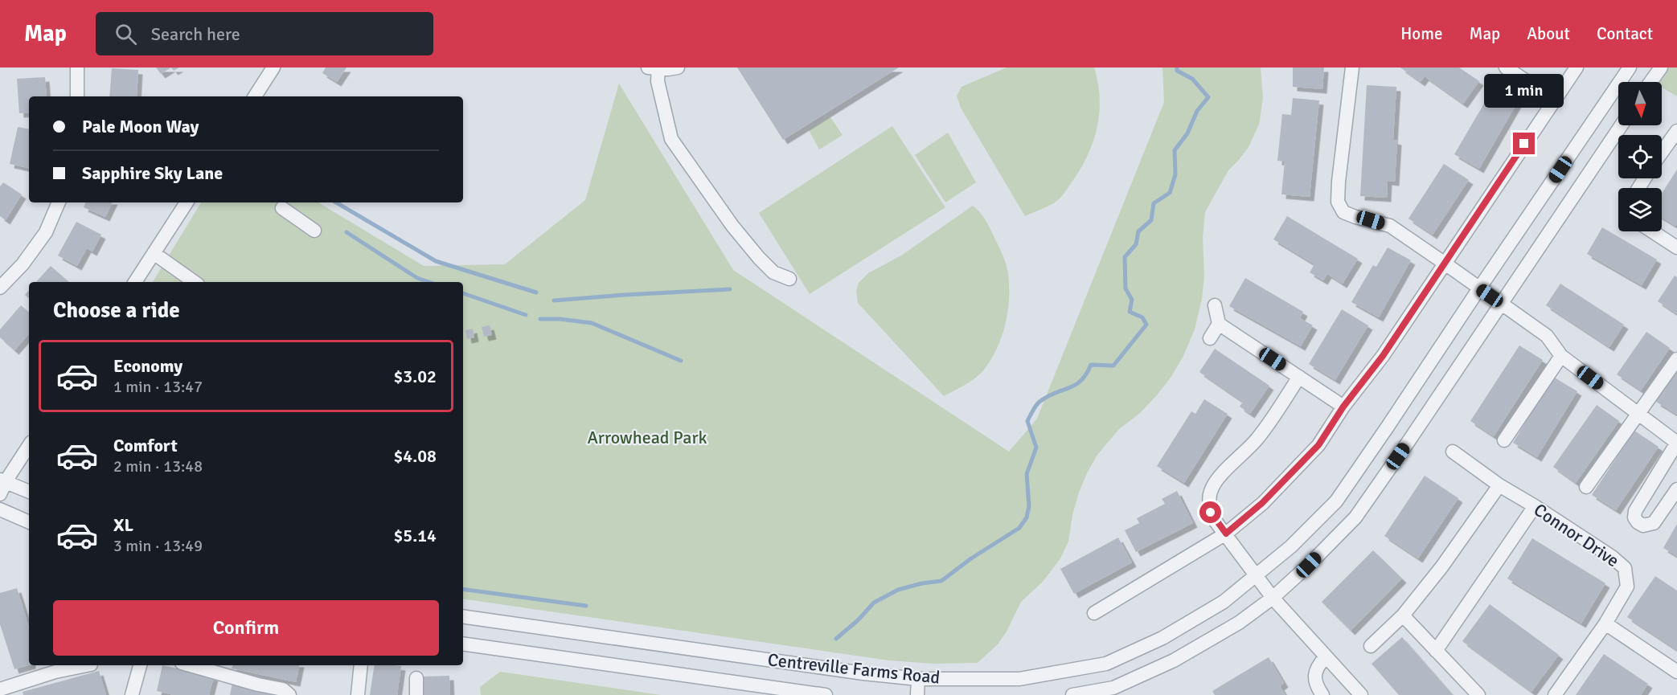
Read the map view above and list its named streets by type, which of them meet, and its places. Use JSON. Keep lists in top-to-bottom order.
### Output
{
  "streets": {
    "street": ["Connor Drive", "Centreville Farms Road"]
  },
  "parks": ["Arrowhead Park"],
  "north": "bottom",
  "page": {
    "header": "Map",
    "search": "Search here",
    "nav": [
      "Home",
      "Map",
      "About",
      "Contact"
    ],
    "bubble": "1 min",
    "banner": ["Pale Moon Way", "Sapphire Sky Lane"],
    "heading": "Choose a ride",
    "list": [
      {
        "name": "Economy",
        "note": "1 min · 13:47",
        "value": "$3.02"
      },
      {
        "name": "Comfort",
        "note": "2 min · 13:48",
        "value": "$4.08"
      },
      {
        "name": "XL",
        "note": "3 min · 13:49",
        "value": "$5.14"
      }
    ],
    "buttons": "Confirm"
  }
}
